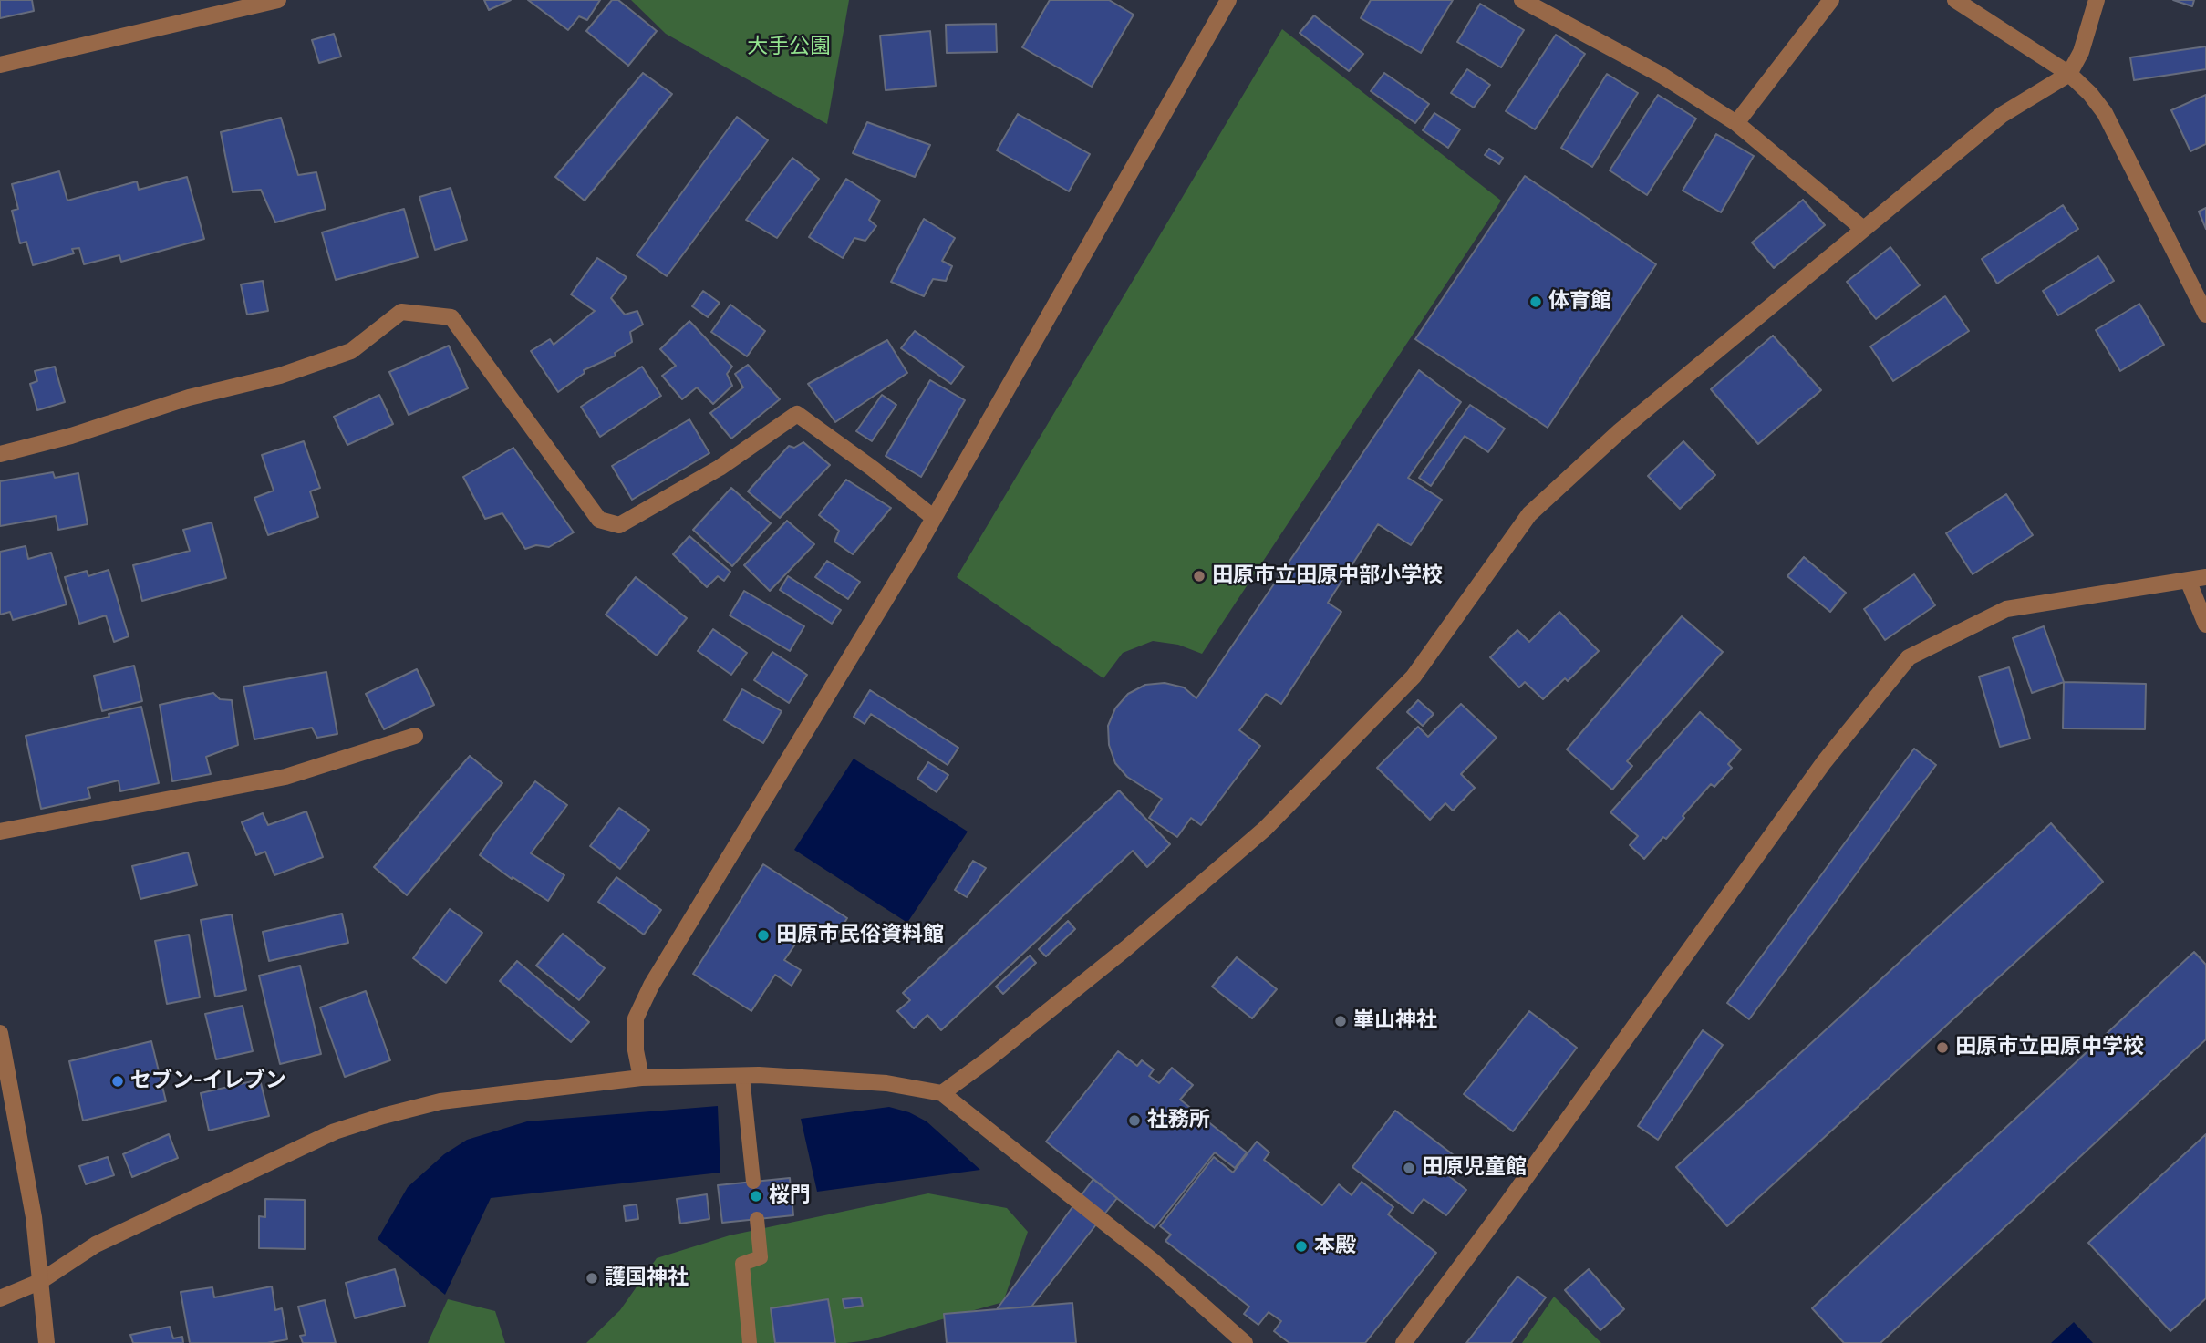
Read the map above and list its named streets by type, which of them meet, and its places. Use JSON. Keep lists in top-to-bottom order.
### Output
{
  "parks": ["大手公園"],
  "places": [
    "体育館",
    "田原市立田原中部小学校",
    "田原市民俗資料館",
    "崋山神社",
    "田原市立田原中学校",
    "セブン-イレブン",
    "社務所",
    "田原児童館",
    "桜門",
    "本殿",
    "護国神社"
  ]
}
